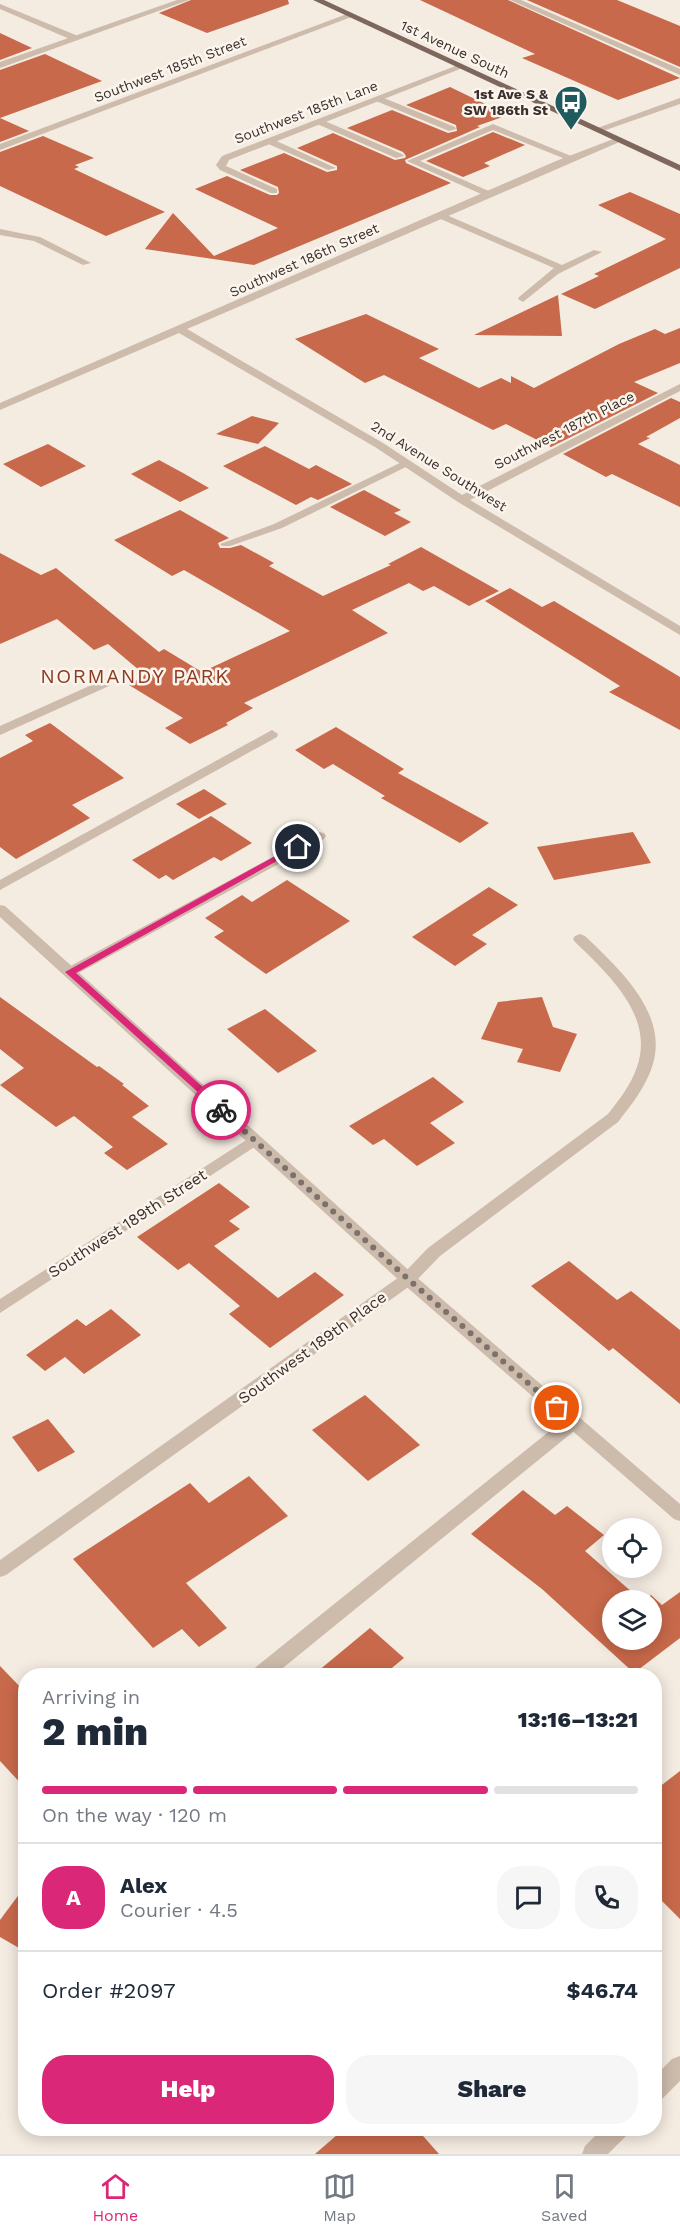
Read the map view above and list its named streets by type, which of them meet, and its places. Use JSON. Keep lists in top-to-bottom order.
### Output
{
  "streets": {
    "main road": ["1st Avenue South"],
    "street": [
      "Southwest 185th Street",
      "Southwest 185th Lane",
      "Southwest 186th Street",
      "Southwest 187th Place",
      "2nd Avenue Southwest",
      "Southwest 189th Street",
      "Southwest 189th Place"
    ]
  },
  "crossings": [
    ["1st Avenue South", "Southwest 185th Street"],
    ["1st Avenue South", "Southwest 185th Lane"],
    ["1st Avenue South", "Southwest 186th Street"],
    ["Southwest 186th Street", "2nd Avenue Southwest"],
    ["Southwest 187th Place", "2nd Avenue Southwest"]
  ],
  "districts": ["NORMANDY PARK"],
  "places": {
    "bus stop": ["1st Ave S & SW 186th St"]
  },
  "page": {
    "heading": ["2 min", "Arriving in", "13:16–13:21"],
    "panel": [
      "Alex",
      "Courier · 4.5",
      "Order #2097",
      "$46.74"
    ],
    "bar": "On the way · 120 m",
    "round": "A",
    "buttons": ["Help", "Share"],
    "tabs": ["Home", "Map", "Saved"]
  }
}
